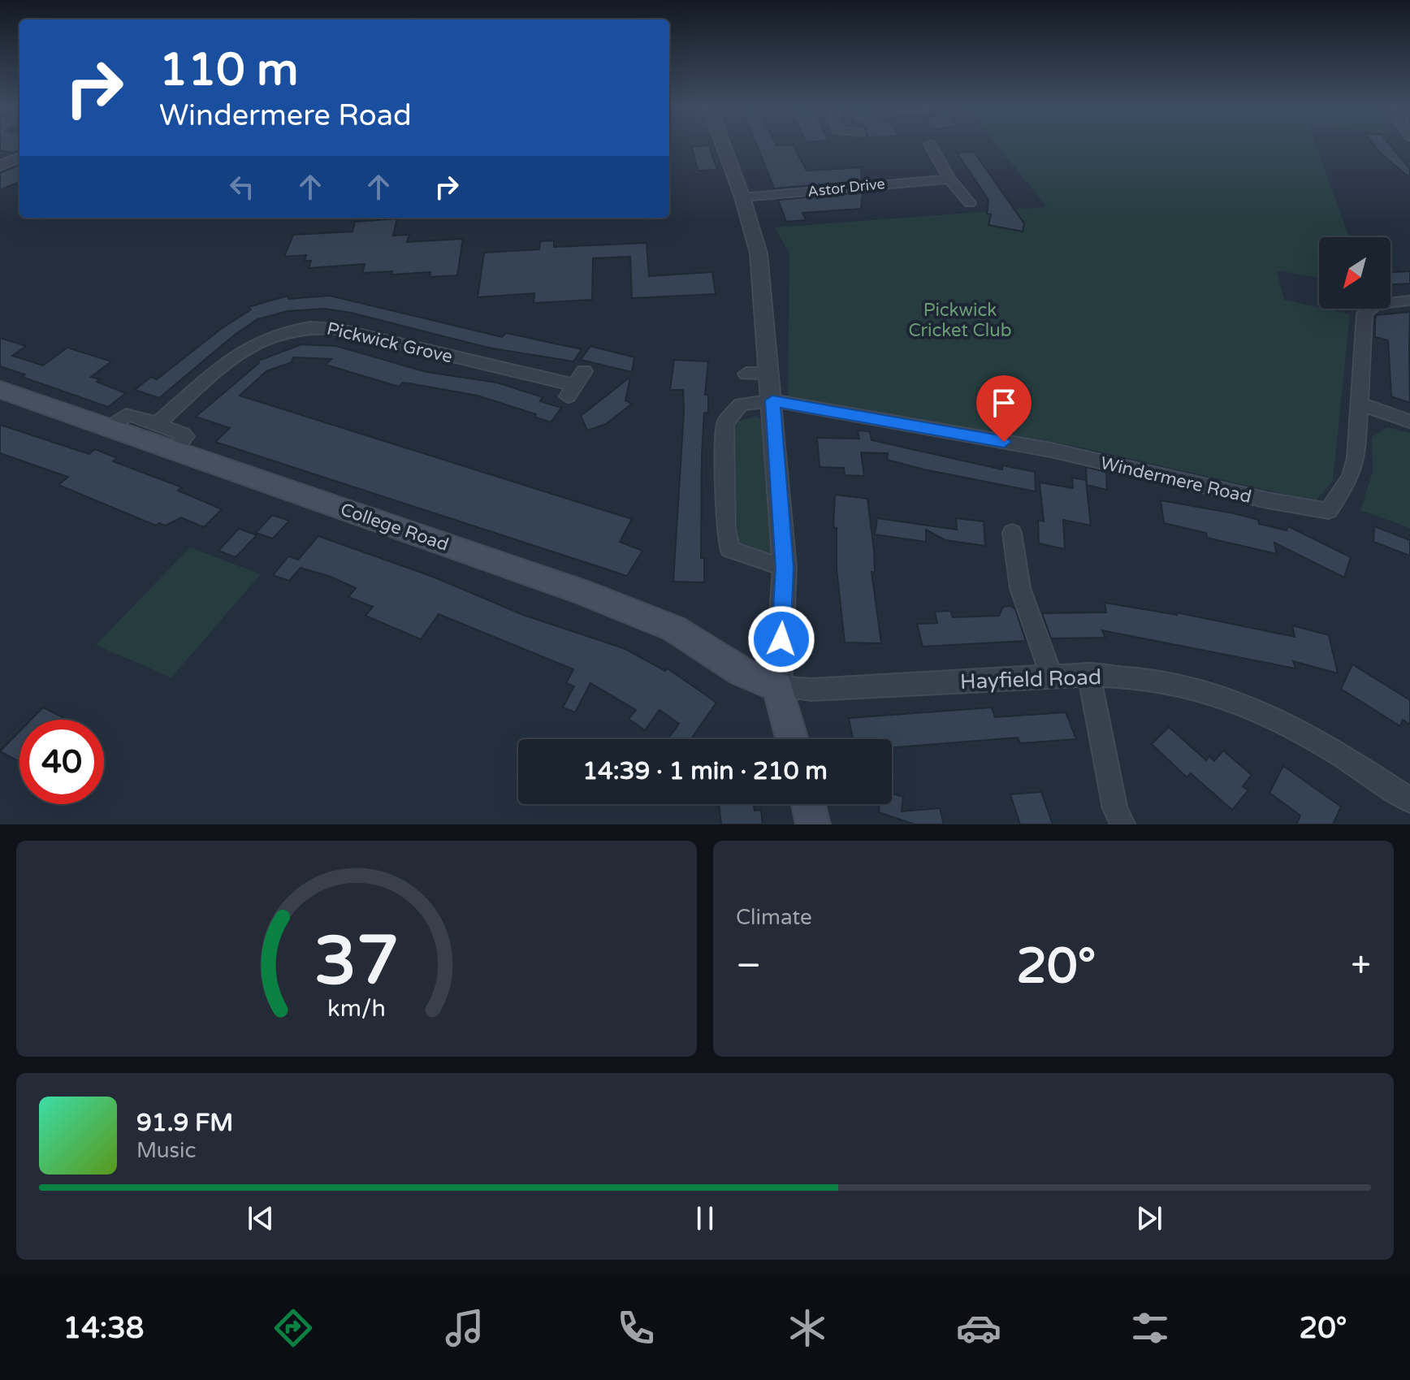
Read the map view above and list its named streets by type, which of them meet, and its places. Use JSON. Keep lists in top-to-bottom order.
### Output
{
  "streets": {
    "main road": ["College Road"],
    "street": [
      "Astor Drive",
      "Pickwick Grove",
      "Windermere Road",
      "Hayfield Road"
    ]
  },
  "crossings": [
    ["College Road", "Hayfield Road"]
  ],
  "parks": ["Pickwick Cricket Club"],
  "north": "bottom left",
  "page": {
    "turn": ["110 m", "Windermere Road"],
    "limit": "40",
    "trip": "14:39 · 1 min · 210 m",
    "tile": "Climate",
    "heat": ["−", "20°", "+"],
    "song": ["91.9 FM", "Music"],
    "tabs": ["14:38", "20°"],
    "gauge": ["37", "km/h"]
  }
}
